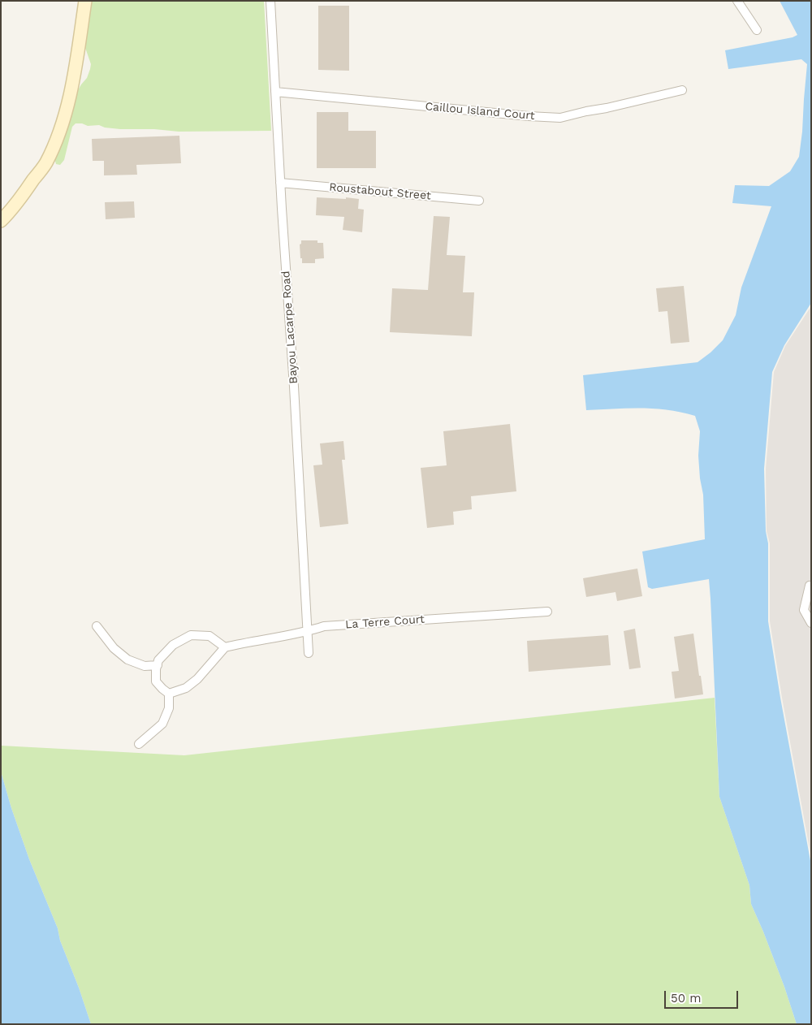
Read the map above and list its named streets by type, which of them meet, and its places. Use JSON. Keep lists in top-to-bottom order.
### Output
{
  "streets": {
    "street": [
      "Caillou Island Court",
      "Roustabout Street",
      "Bayou Lacarpe Road",
      "La Terre Court"
    ]
  },
  "crossings": [
    ["Caillou Island Court", "Bayou Lacarpe Road"],
    ["Roustabout Street", "Bayou Lacarpe Road"],
    ["Bayou Lacarpe Road", "La Terre Court"]
  ],
  "scale_bar": "50 m"
}
